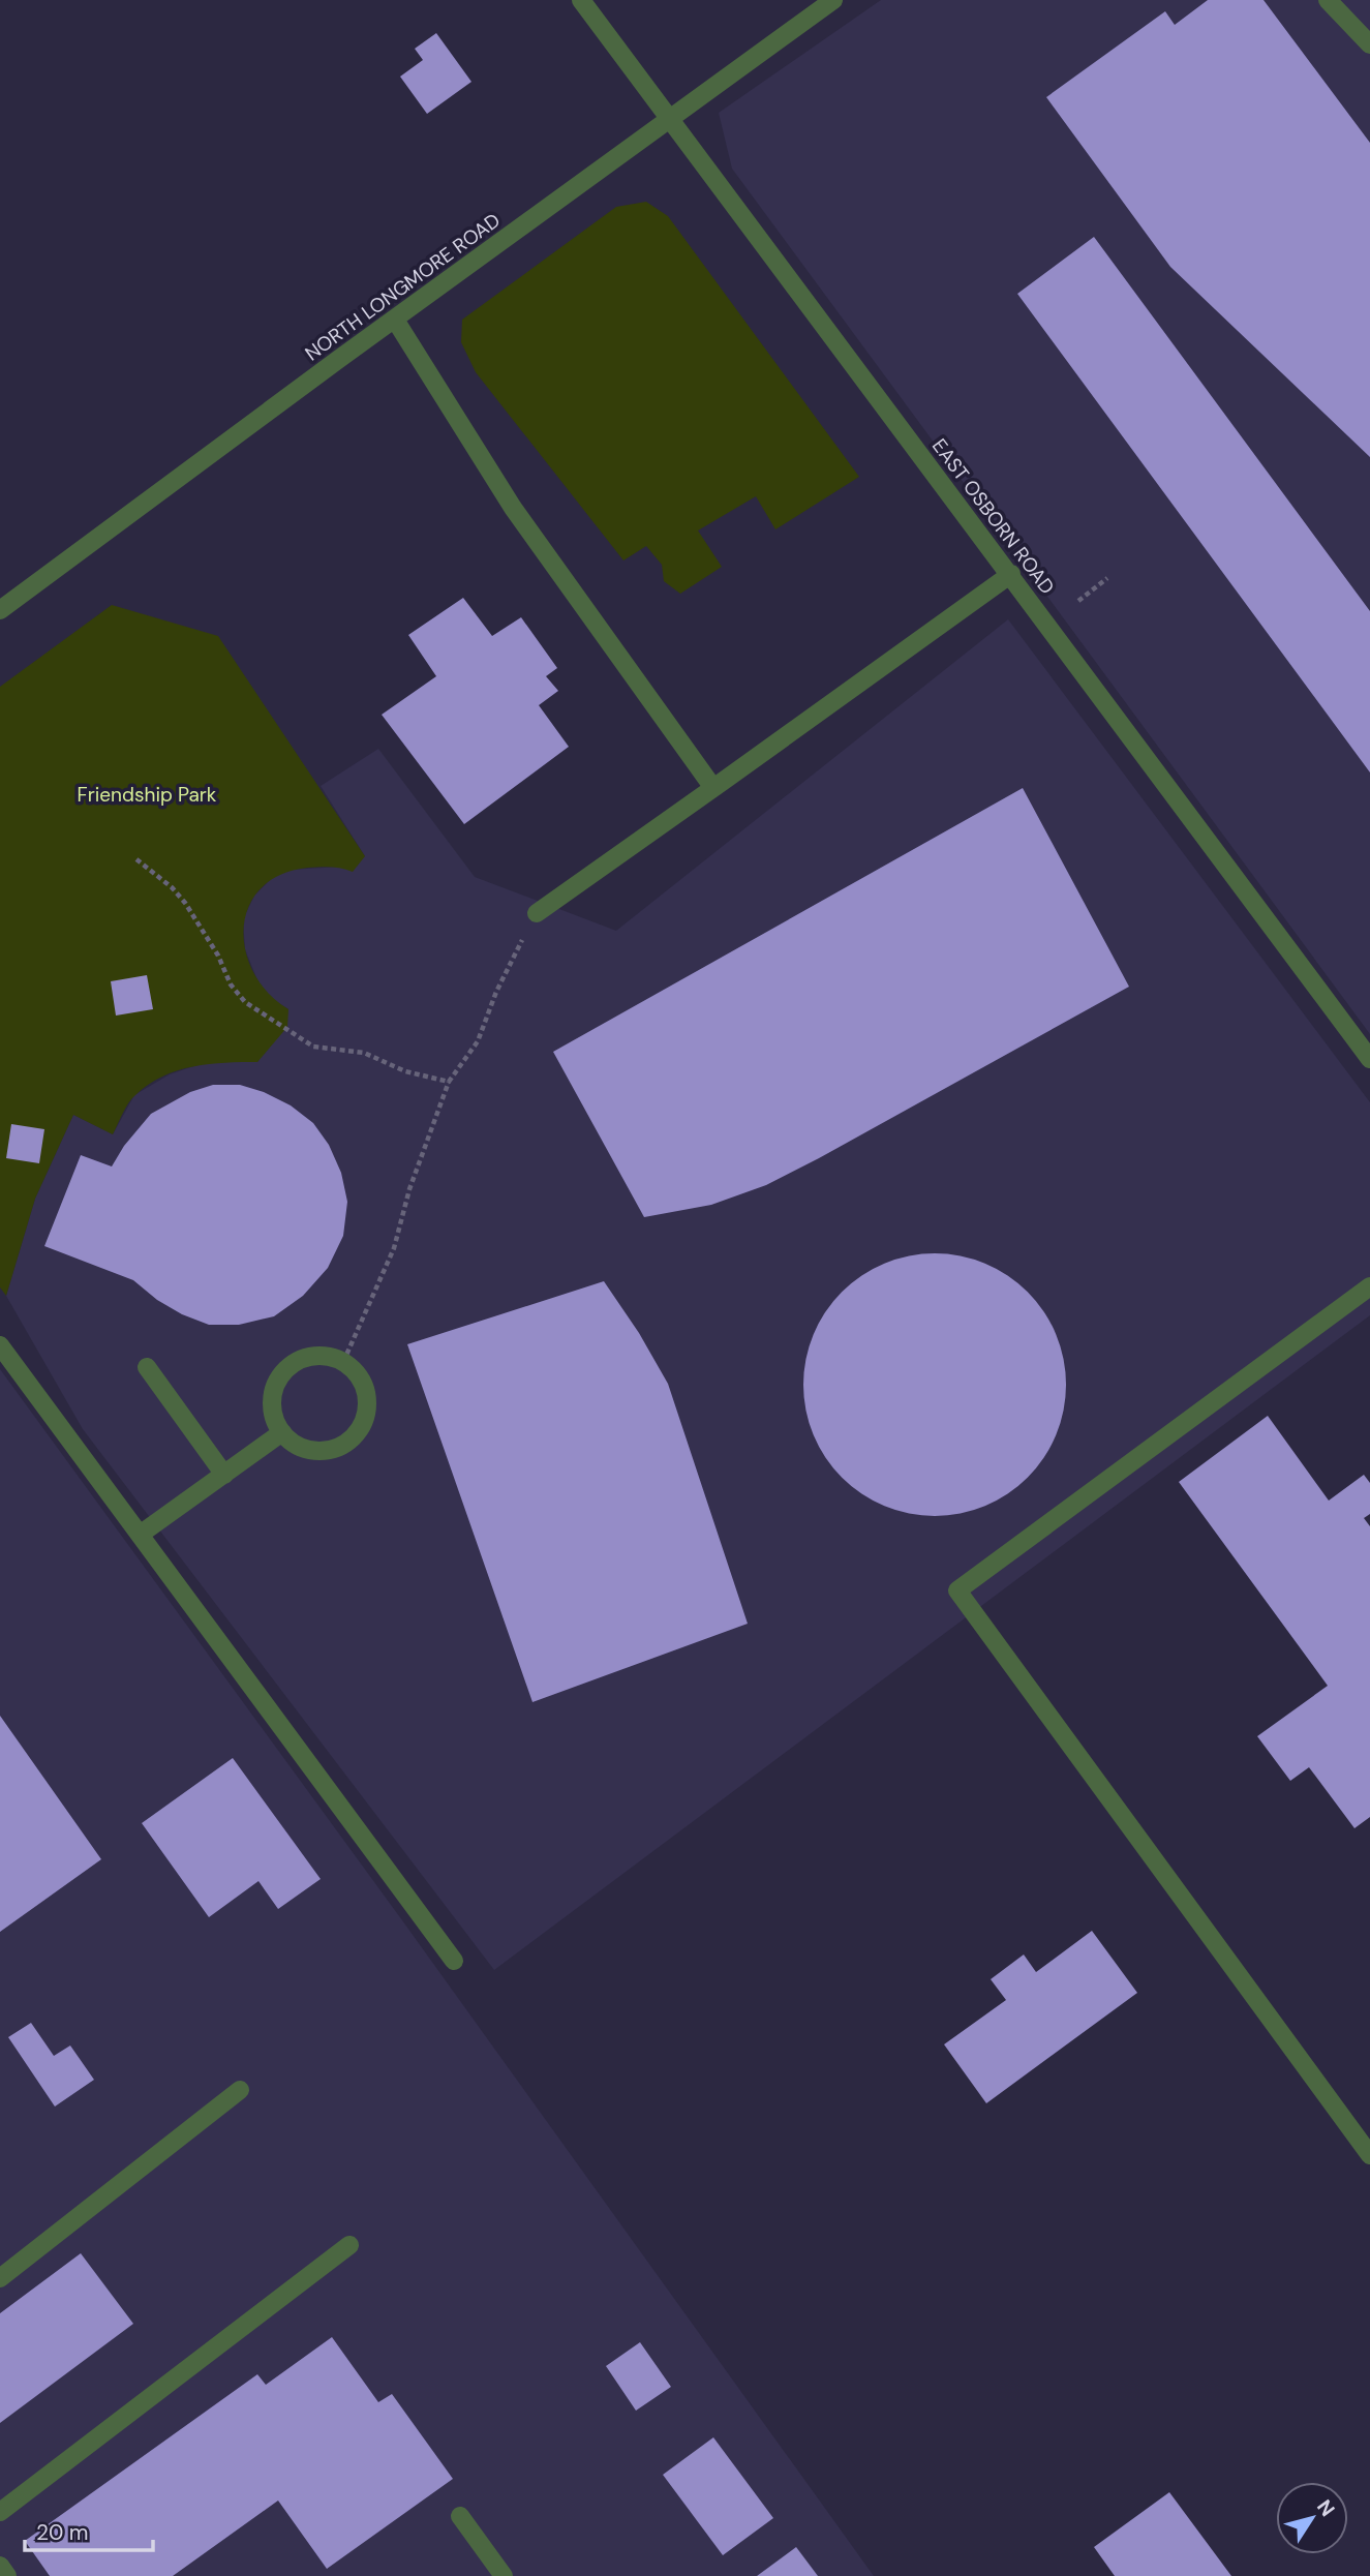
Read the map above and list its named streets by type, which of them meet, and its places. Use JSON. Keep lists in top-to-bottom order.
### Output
{
  "streets": {
    "street": ["NORTH LONGMORE ROAD", "EAST OSBORN ROAD"]
  },
  "crossings": [
    ["NORTH LONGMORE ROAD", "EAST OSBORN ROAD"]
  ],
  "parks": ["Friendship Park"],
  "scale_bar": "20 m",
  "north": "top right"
}
